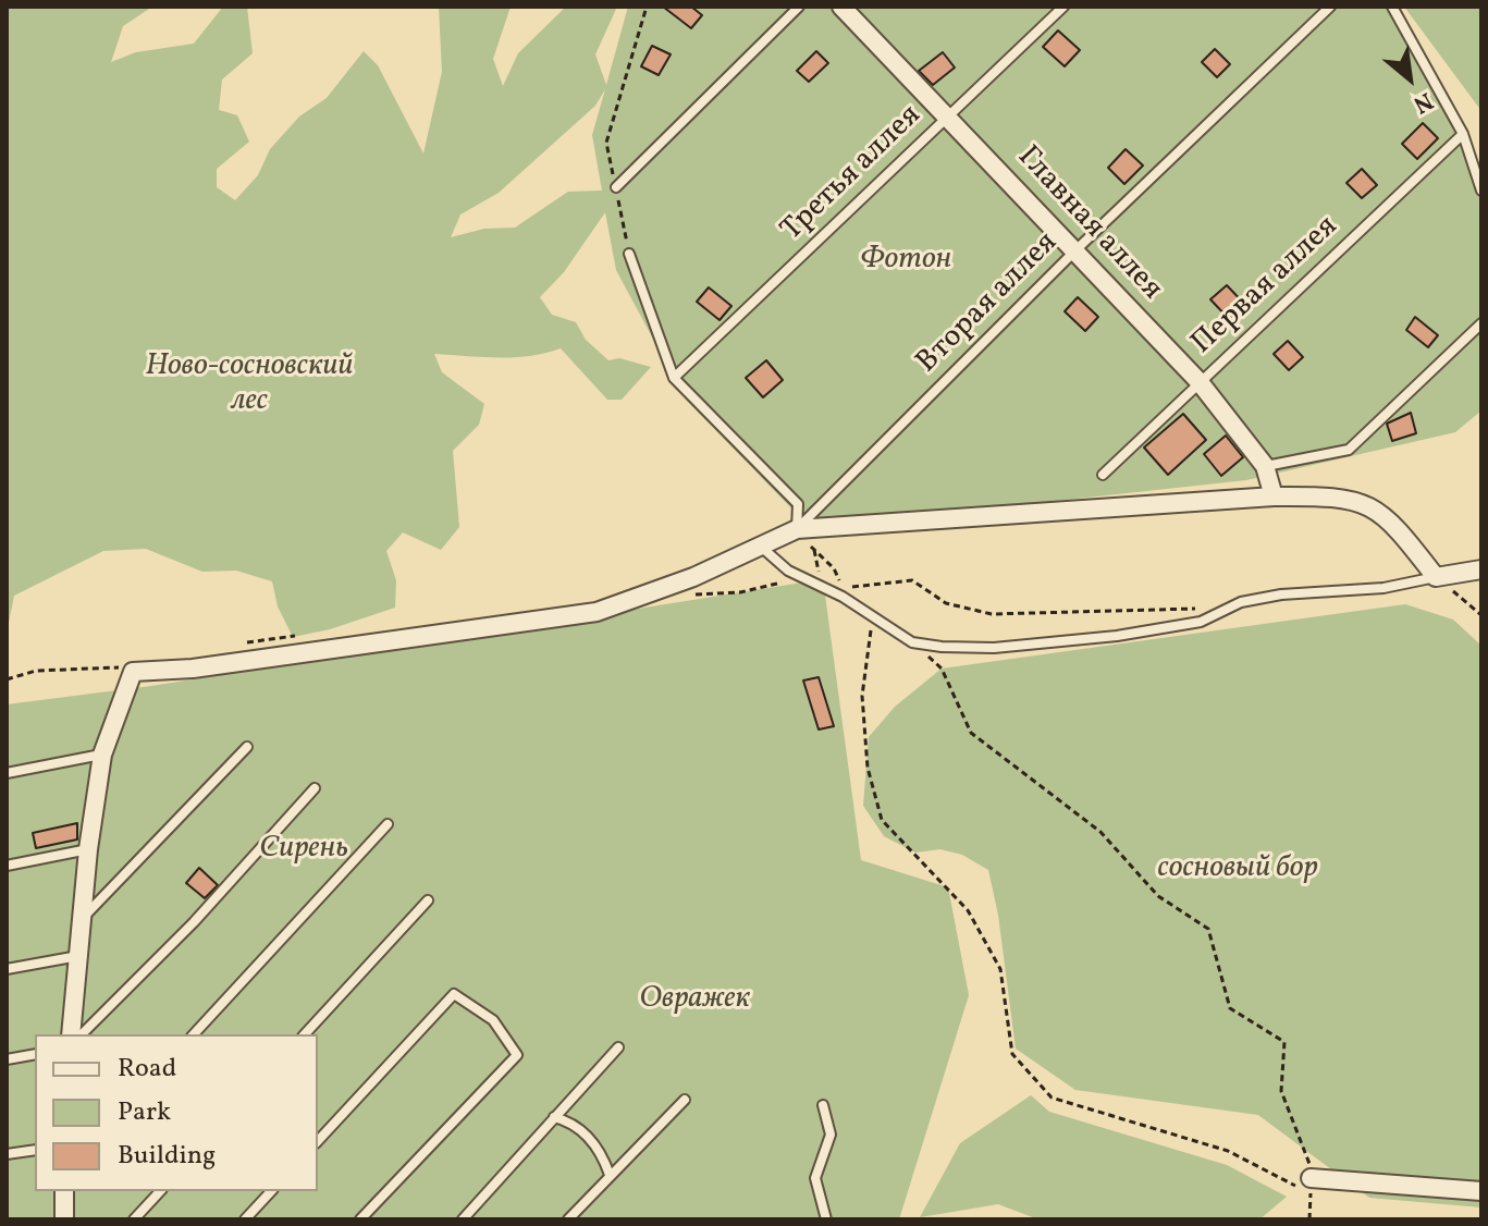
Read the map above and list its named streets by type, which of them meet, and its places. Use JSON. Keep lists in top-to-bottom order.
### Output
{
  "streets": {
    "street": ["Главная аллея"],
    "lane": ["Третья аллея", "Первая аллея", "Вторая аллея"]
  },
  "crossings": [
    ["Третья аллея", "Главная аллея"],
    ["Главная аллея", "Первая аллея"],
    ["Главная аллея", "Вторая аллея"]
  ],
  "parks": [
    "Фотон",
    "Ново-сосновский лес",
    "Сирень",
    "сосновый бор",
    "Овражек"
  ],
  "legend": ["Road", "Park", "Building"],
  "north": "bottom right"
}
